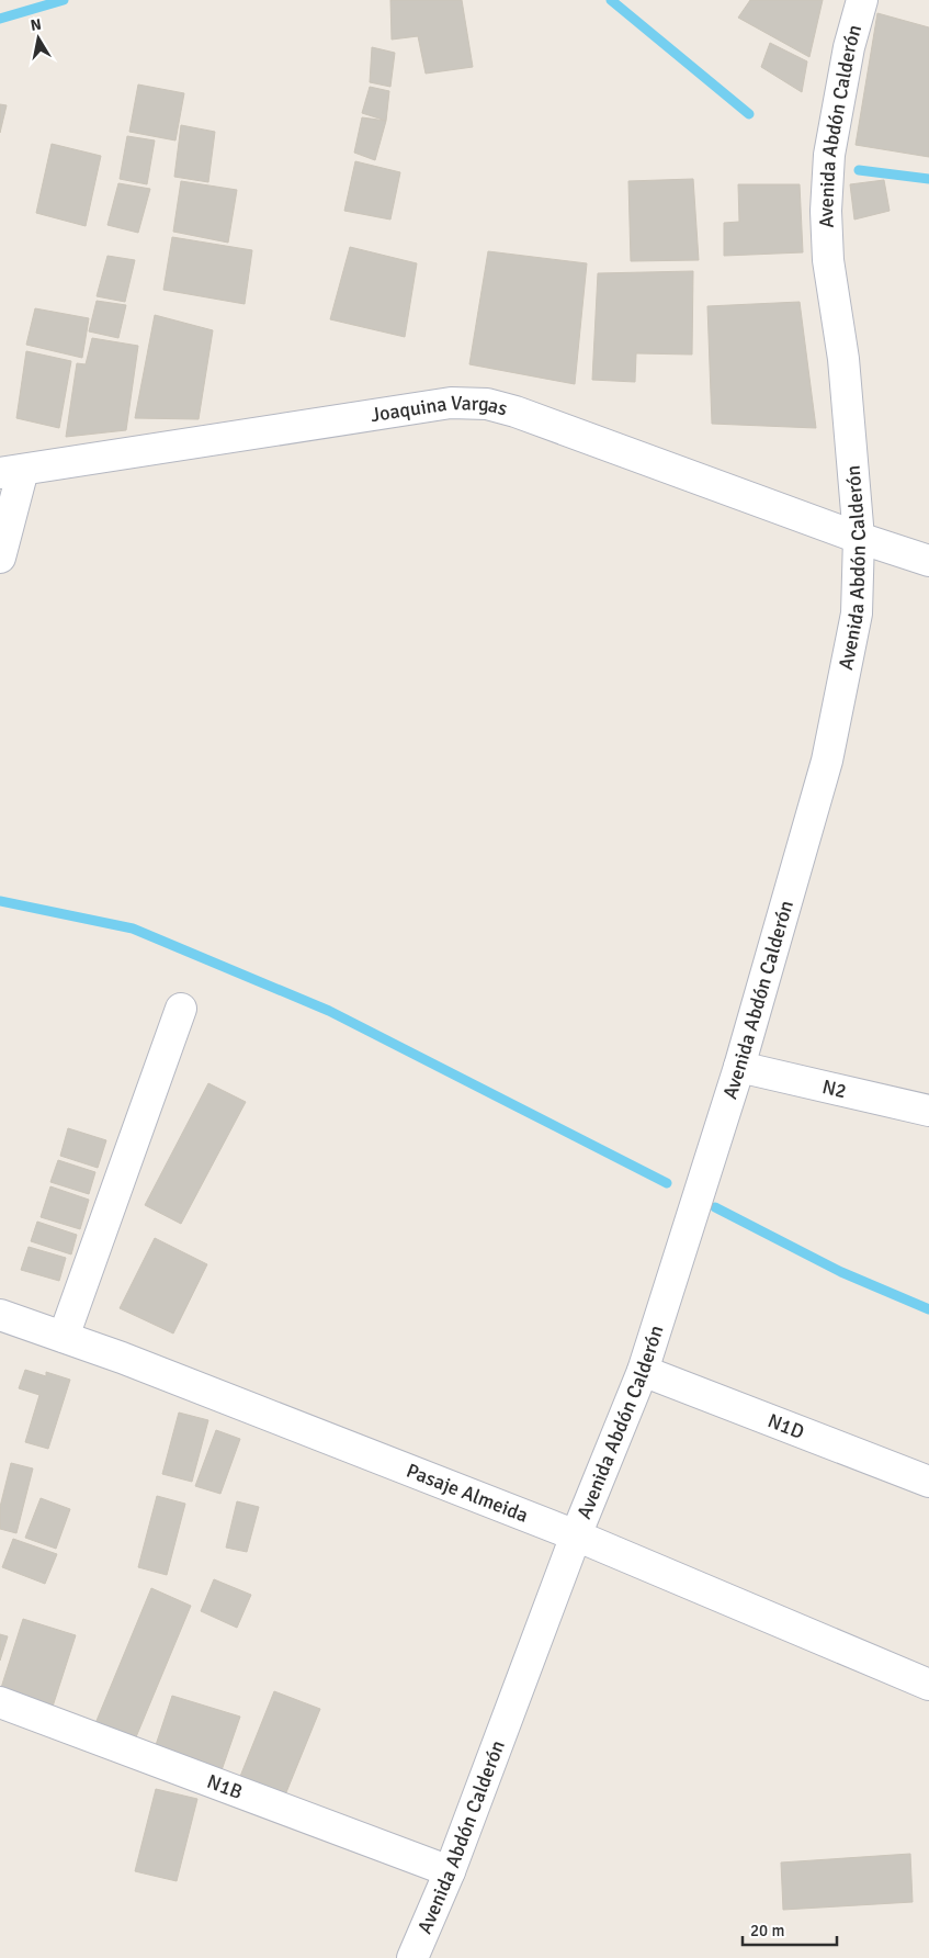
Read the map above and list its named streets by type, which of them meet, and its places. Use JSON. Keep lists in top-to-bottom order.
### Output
{
  "streets": {
    "street": [
      "Avenida Abdón Calderón",
      "Joaquina Vargas",
      "N2",
      "N1D",
      "Pasaje Almeida",
      "N1B"
    ]
  },
  "crossings": [
    ["Avenida Abdón Calderón", "Joaquina Vargas"],
    ["Avenida Abdón Calderón", "N2"],
    ["Avenida Abdón Calderón", "N1D"],
    ["Avenida Abdón Calderón", "Pasaje Almeida"],
    ["Avenida Abdón Calderón", "N1B"]
  ],
  "scale_bar": "20 m",
  "north": "top"
}
